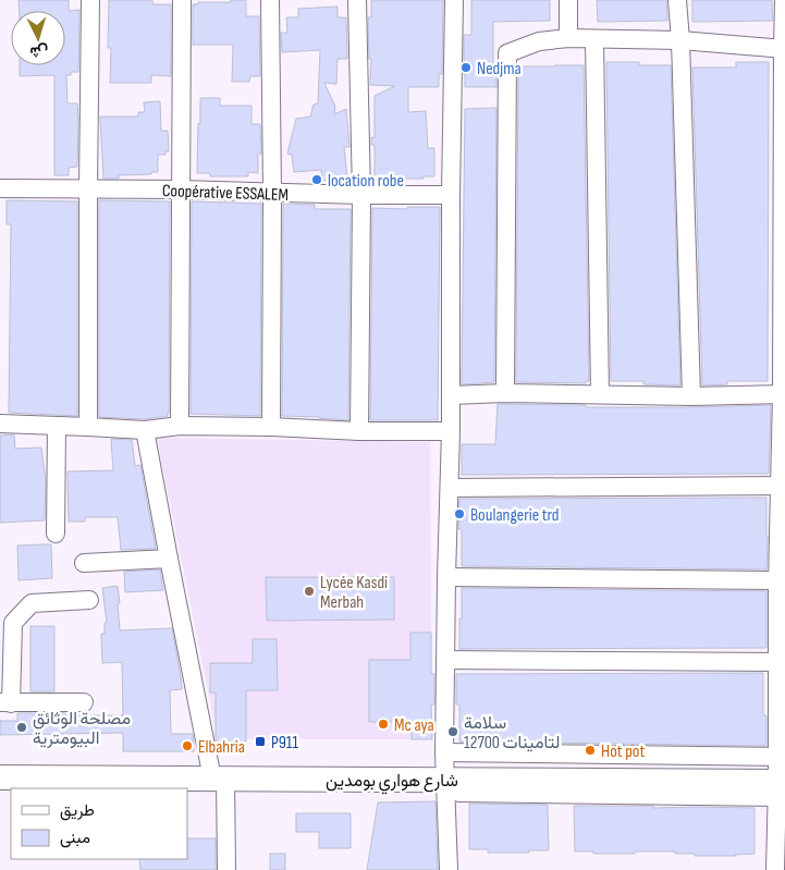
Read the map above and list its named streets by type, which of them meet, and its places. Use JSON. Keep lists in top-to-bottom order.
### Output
{
  "streets": {
    "main road": ["شارع هواري بومدين"],
    "street": ["Coopérative ESSALEM"]
  },
  "places": {
    "other": [
      "Nedjma",
      "location robe",
      "Boulangerie trd",
      "Lycée Kasdi Merbah",
      "Mc aya",
      "مصلحة الوثائق البيومترية",
      "سلامة لتامينات 12700",
      "Elbahria",
      "Hot pot"
    ],
    "transit": ["P911"]
  },
  "legend": ["طريق", "مبنى"],
  "north": "bottom"
}
